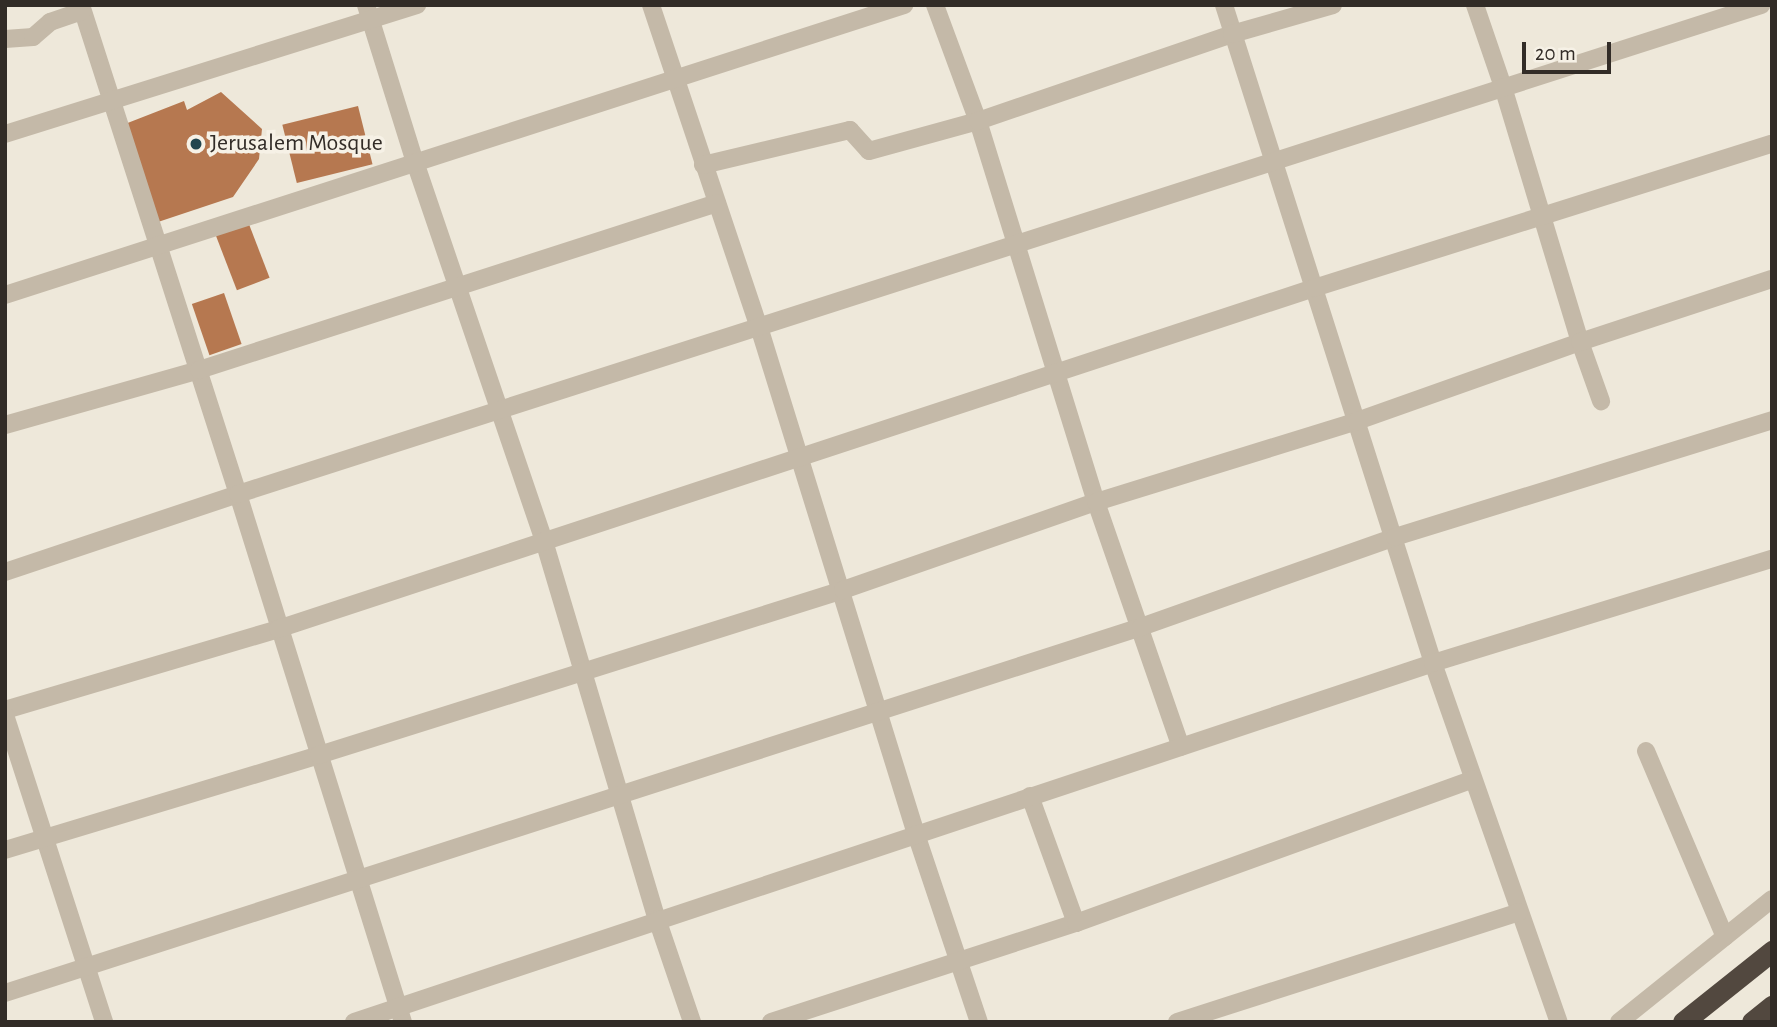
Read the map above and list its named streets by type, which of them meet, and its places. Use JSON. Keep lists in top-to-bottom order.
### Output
{
  "places": ["Jerusalem Mosque"],
  "scale_bar": "20 m"
}
